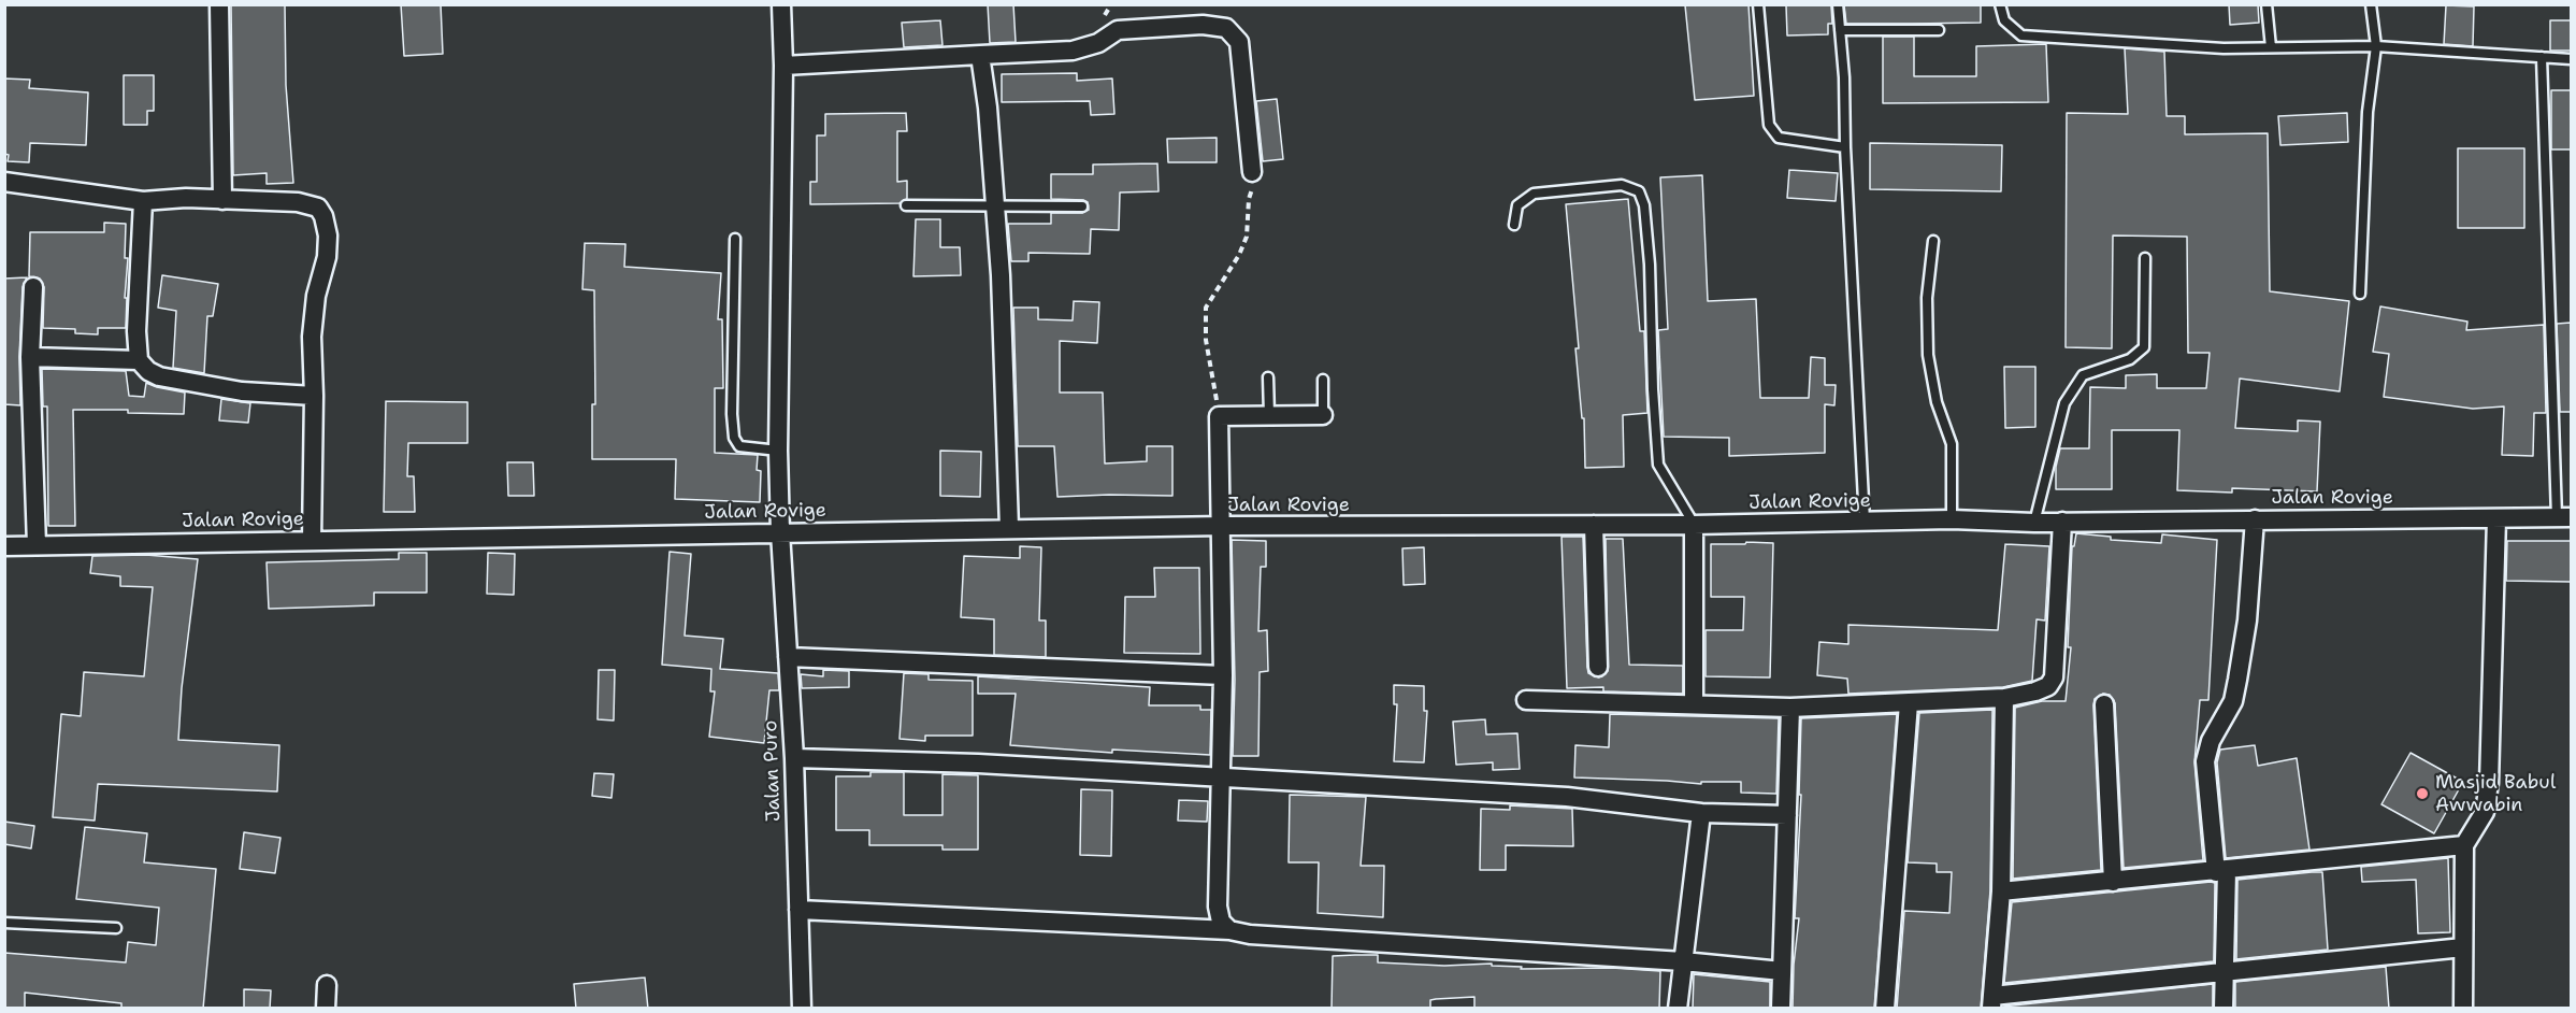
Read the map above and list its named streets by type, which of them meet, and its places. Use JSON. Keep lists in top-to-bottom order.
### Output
{
  "streets": {
    "street": ["Jalan Rovige", "Jalan Puro"]
  },
  "crossings": [
    ["Jalan Rovige", "Jalan Puro"]
  ],
  "places": ["Masjid Babul Awwabin"]
}
